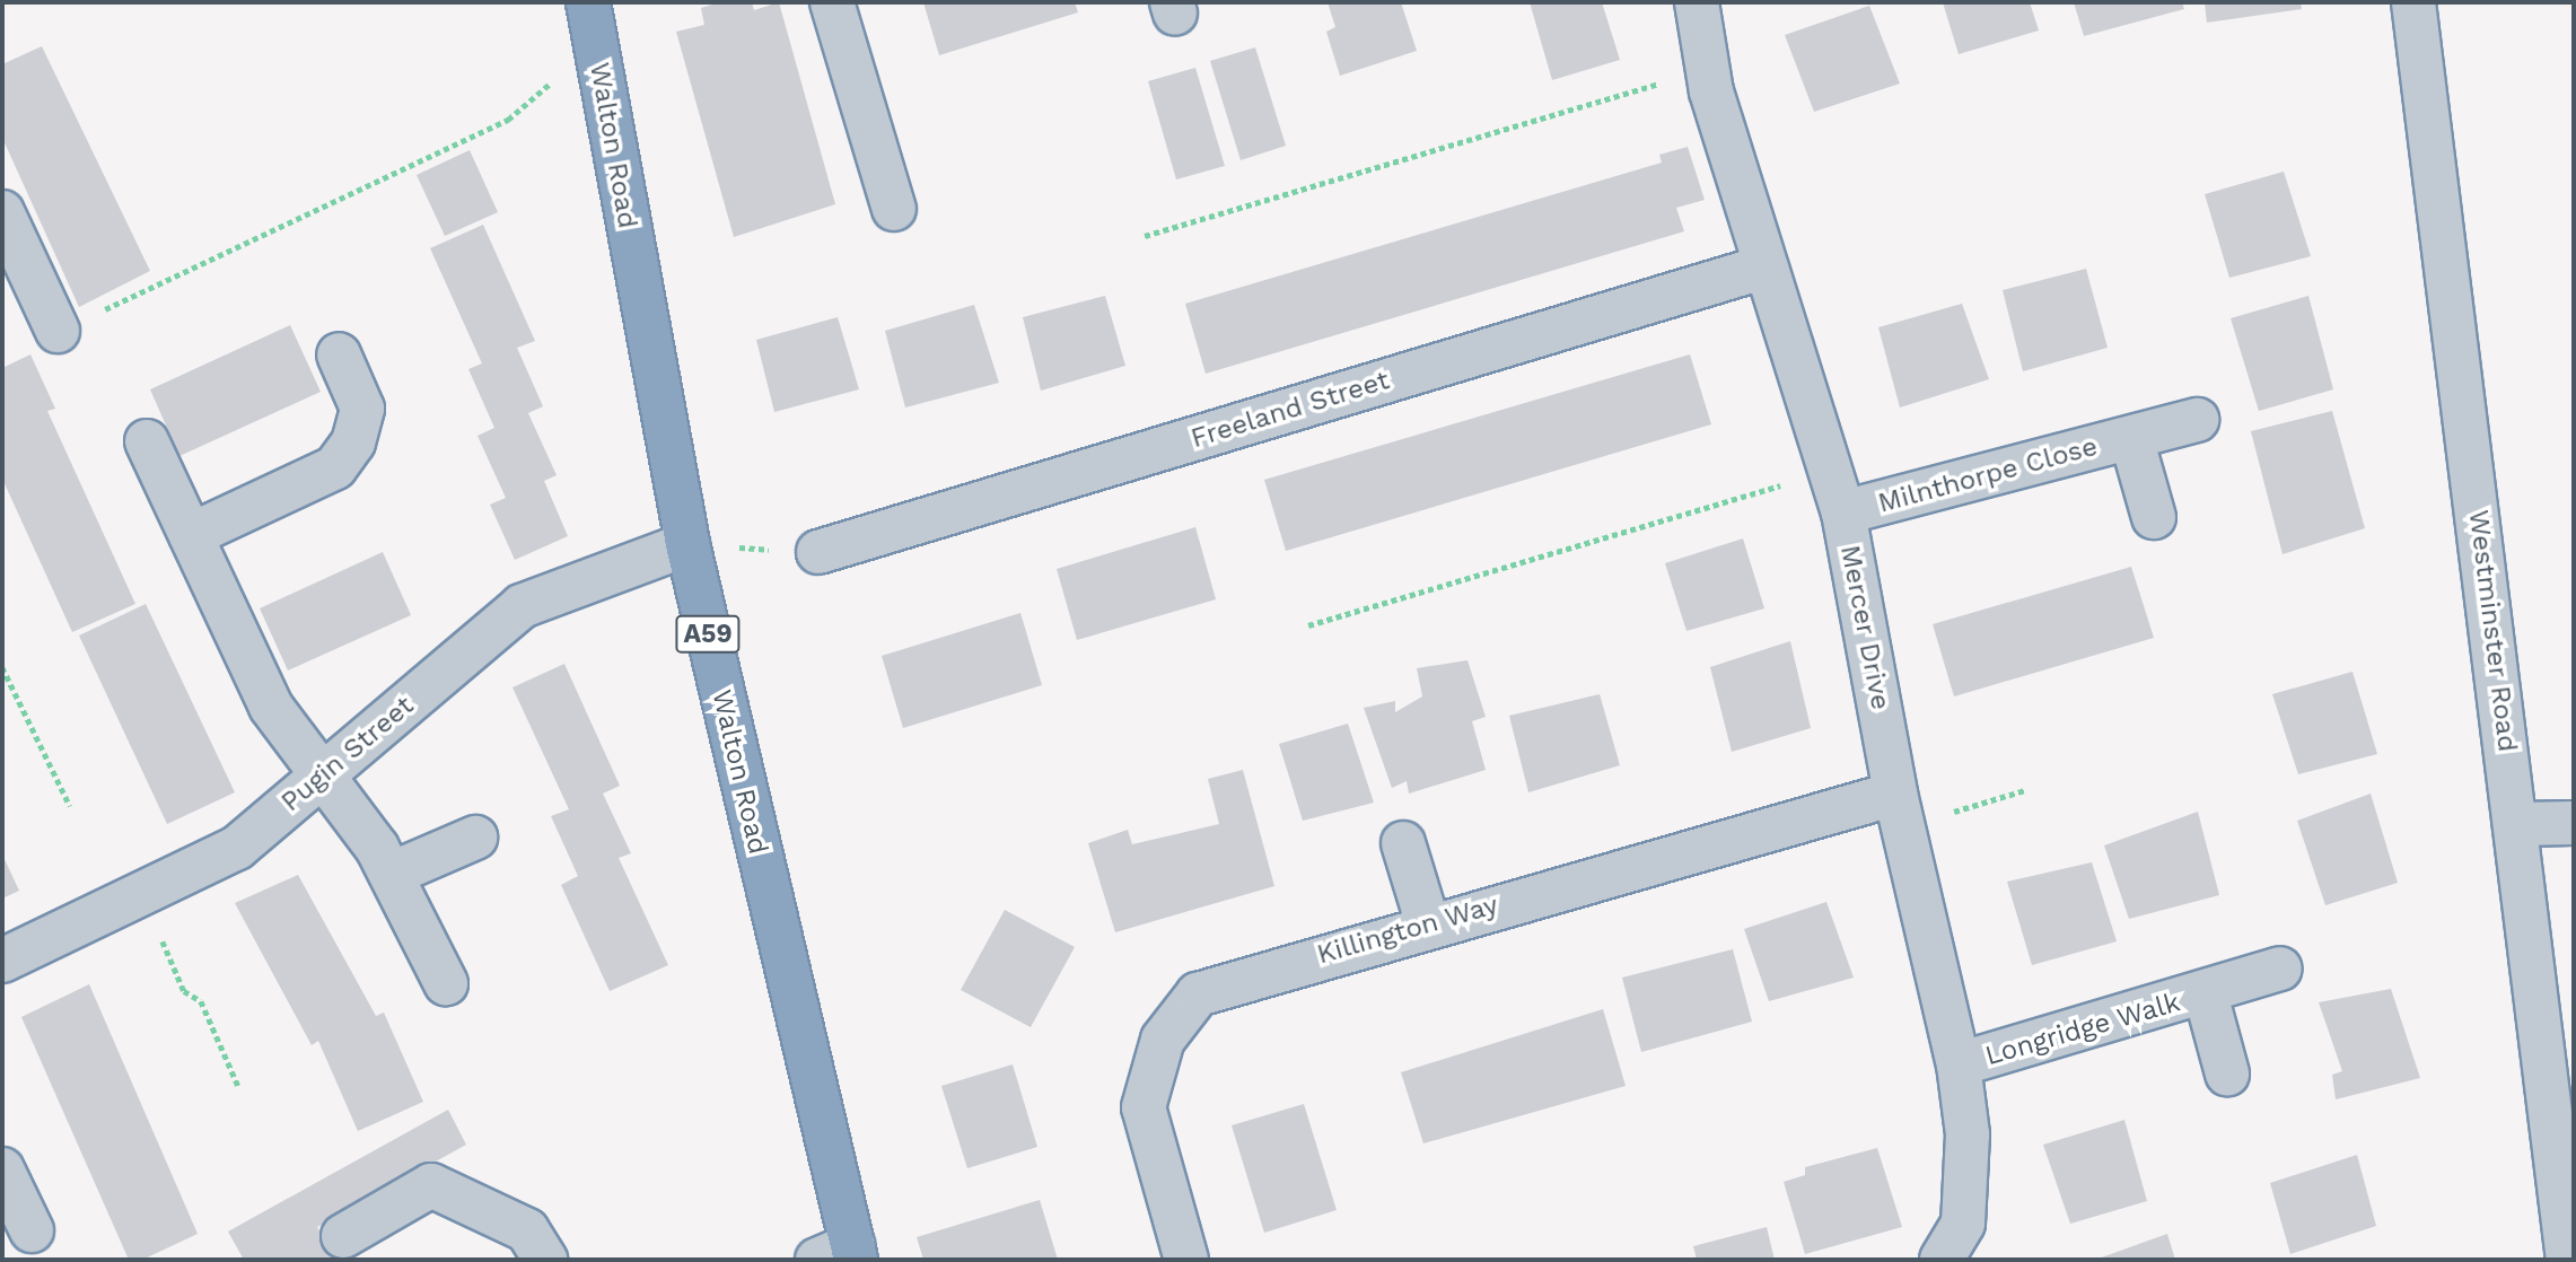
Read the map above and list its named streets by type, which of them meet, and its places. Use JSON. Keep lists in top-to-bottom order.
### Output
{
  "streets": {
    "highway": ["Walton Road", "A59"],
    "street": [
      "Freeland Street",
      "Milnthorpe Close",
      "Mercer Drive",
      "Westminster Road",
      "Pugin Street",
      "Killington Way",
      "Longridge Walk"
    ]
  },
  "crossings": [
    ["Walton Road", "Pugin Street"],
    ["Freeland Street", "Mercer Drive"],
    ["Milnthorpe Close", "Mercer Drive"],
    ["Mercer Drive", "Killington Way"],
    ["Mercer Drive", "Longridge Walk"]
  ]
}
